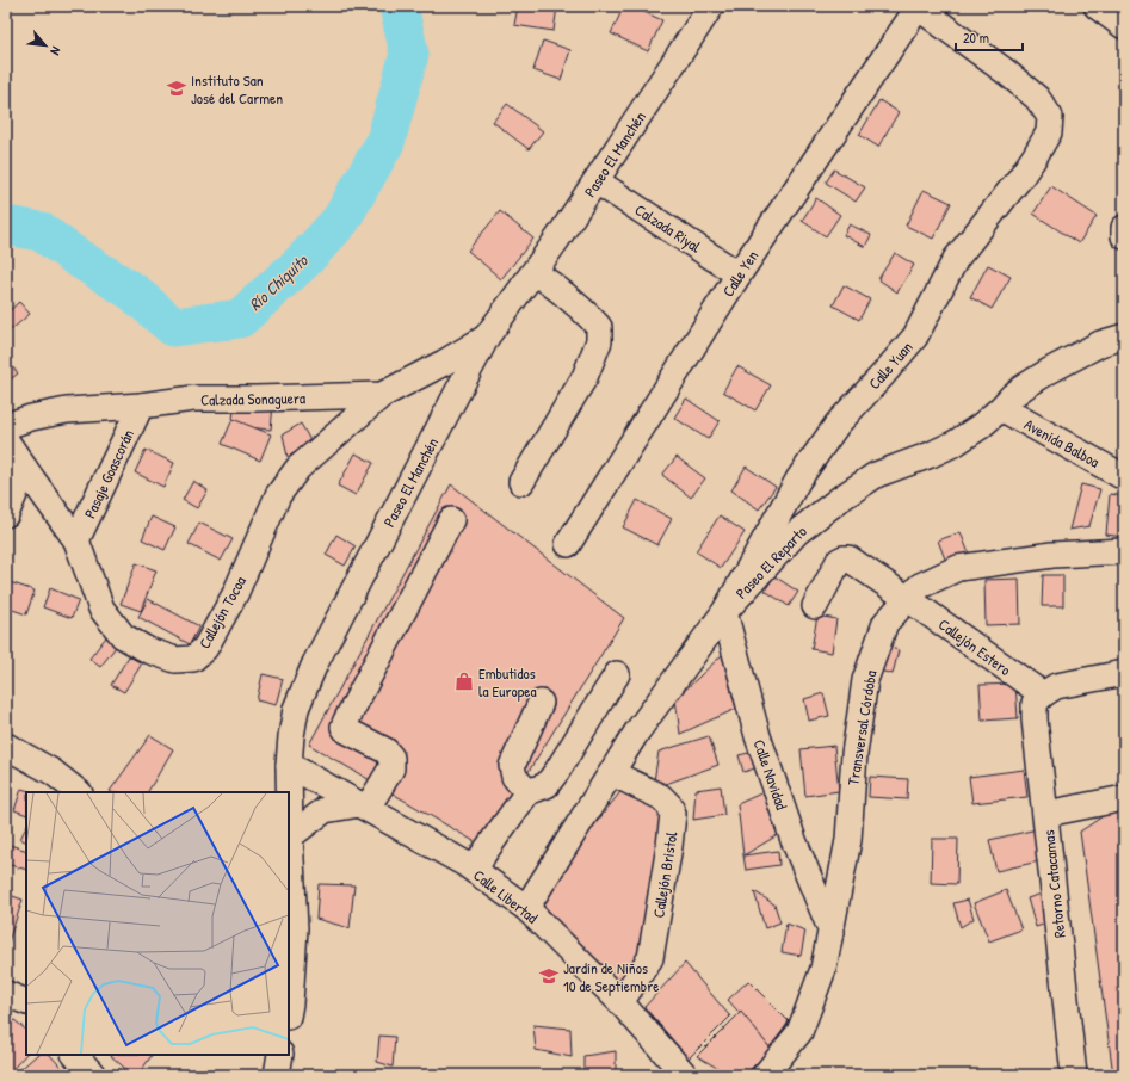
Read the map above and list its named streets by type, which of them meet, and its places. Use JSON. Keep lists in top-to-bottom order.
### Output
{
  "streets": {
    "street": [
      "Paseo El Manchén",
      "Calzada Riyal",
      "Calle Yen",
      "Calle Yuan",
      "Calzada Sonaguera",
      "Avenida Balboa",
      "Pasaje Goascorán",
      "Paseo El Reparto",
      "Callejón Tocoa",
      "Callejón Estero",
      "Transversal Córdoba",
      "Calle Navidad",
      "Callejón Bristol",
      "Retorno Catacamas",
      "Calle Libertad"
    ]
  },
  "crossings": [
    ["Paseo El Manchén", "Calzada Riyal"],
    ["Paseo El Manchén", "Calzada Sonaguera"],
    ["Paseo El Manchén", "Calle Libertad"],
    ["Calzada Riyal", "Calle Yen"],
    ["Calle Yen", "Calle Yuan"],
    ["Calle Yuan", "Paseo El Reparto"],
    ["Calle Yuan", "Calle Navidad"],
    ["Calzada Sonaguera", "Pasaje Goascorán"],
    ["Calzada Sonaguera", "Callejón Tocoa"],
    ["Avenida Balboa", "Paseo El Reparto"],
    ["Pasaje Goascorán", "Callejón Tocoa"],
    ["Paseo El Reparto", "Calle Navidad"],
    ["Paseo El Reparto", "Callejón Bristol"],
    ["Paseo El Reparto", "Calle Libertad"],
    ["Callejón Estero", "Transversal Córdoba"],
    ["Callejón Estero", "Retorno Catacamas"],
    ["Transversal Córdoba", "Calle Navidad"],
    ["Callejón Bristol", "Calle Libertad"]
  ],
  "water": ["Río Chiquito"],
  "places": {
    "school or university": ["Instituto San José del Carmen", "Jardín de Niños 10 de Septiembre"],
    "shop": ["Embutidos la Europea"]
  },
  "scale_bar": "20 m",
  "north": "bottom right"
}
